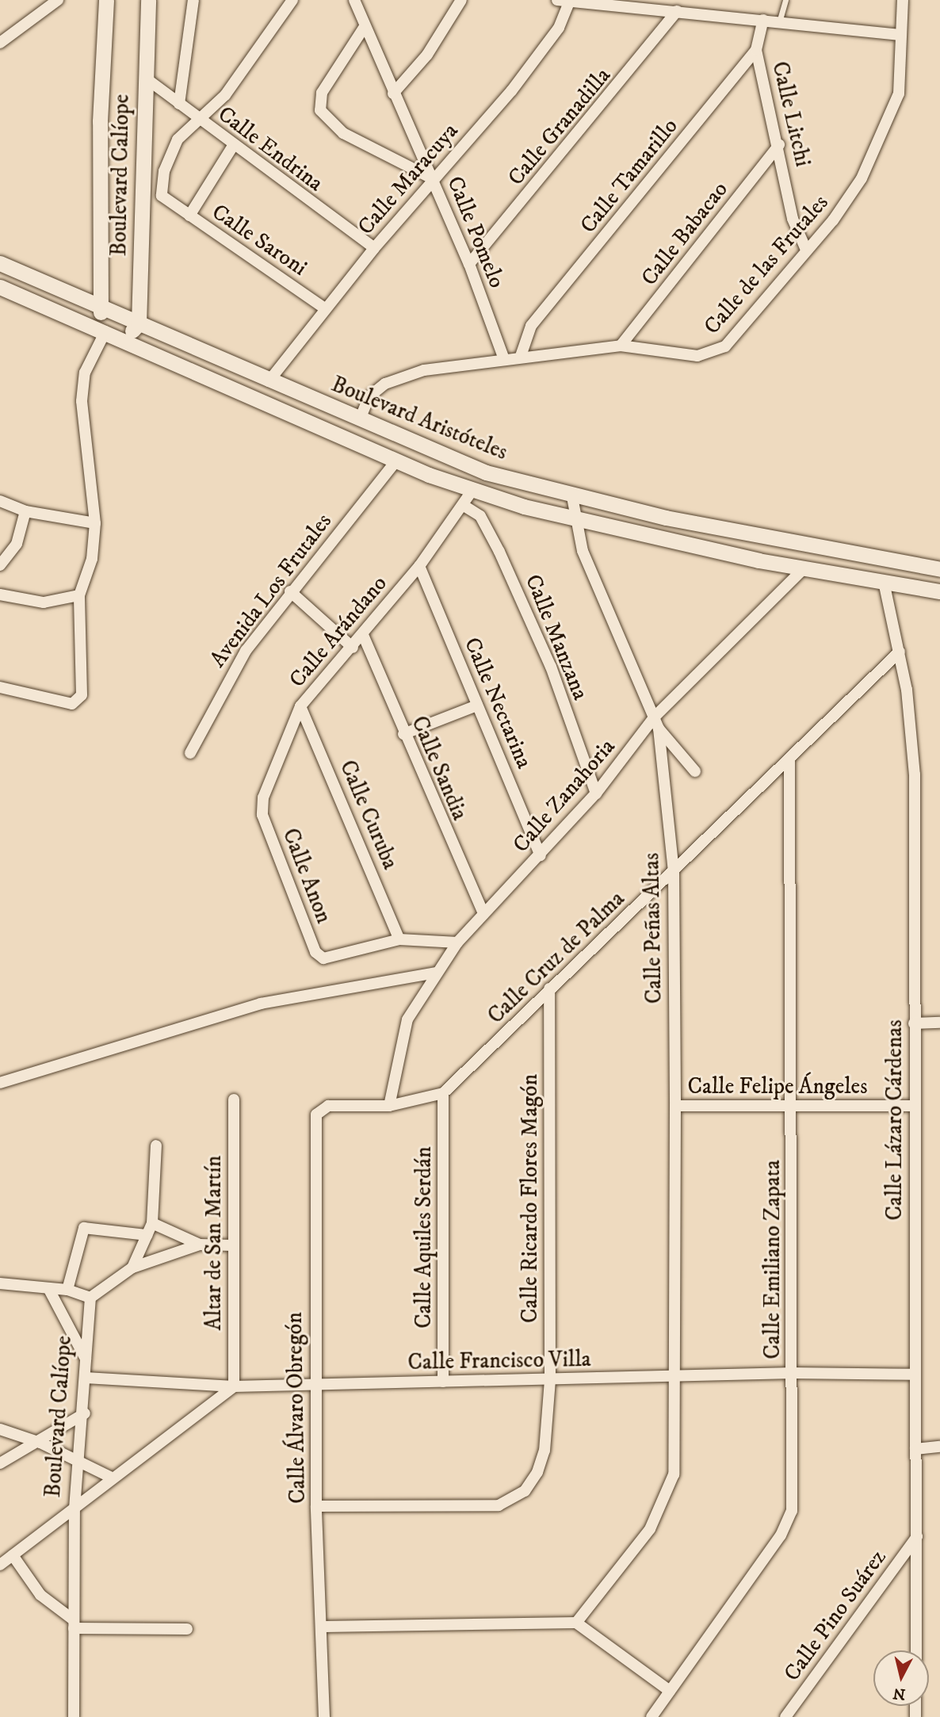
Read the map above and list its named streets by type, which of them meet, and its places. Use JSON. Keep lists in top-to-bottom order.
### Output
{
  "streets": {
    "street": [
      "Calle Litchi",
      "Calle Granadilla",
      "Calle Endrina",
      "Boulevard Calíope",
      "Calle Tamarillo",
      "Calle Maracuya",
      "Calle Pomelo",
      "Calle Babacao",
      "Calle Saroni",
      "Calle de las Frutales",
      "Boulevard Aristóteles",
      "Avenida Los Frutales",
      "Calle Arándano",
      "Calle Manzana",
      "Calle Nectarina",
      "Calle Sandia",
      "Calle Zanahoria",
      "Calle Curuba",
      "Calle Anon",
      "Calle Peñas Altas",
      "Calle Cruz de Palma",
      "Calle Felipe Ángeles",
      "Calle Lázaro Cárdenas",
      "Calle Ricardo Flores Magón",
      "Calle Aquiles Serdán",
      "Altar de San Martín",
      "Calle Emiliano Zapata",
      "Calle Francisco Villa",
      "Calle Álvaro Obregón",
      "Calle Pino Suárez"
    ]
  },
  "crossings": [
    ["Calle Litchi", "Calle Tamarillo"],
    ["Calle Litchi", "Calle Babacao"],
    ["Calle Litchi", "Calle de las Frutales"],
    ["Calle Granadilla", "Calle Pomelo"],
    ["Calle Endrina", "Boulevard Calíope"],
    ["Calle Endrina", "Calle Maracuya"],
    ["Boulevard Calíope", "Calle Saroni"],
    ["Boulevard Calíope", "Boulevard Aristóteles"],
    ["Boulevard Calíope", "Calle Francisco Villa"],
    ["Calle Tamarillo", "Calle de las Frutales"],
    ["Calle Maracuya", "Calle Pomelo"],
    ["Calle Maracuya", "Calle Saroni"],
    ["Calle Maracuya", "Boulevard Aristóteles"],
    ["Calle Pomelo", "Calle de las Frutales"],
    ["Calle Babacao", "Calle de las Frutales"],
    ["Calle de las Frutales", "Boulevard Aristóteles"],
    ["Boulevard Aristóteles", "Avenida Los Frutales"],
    ["Boulevard Aristóteles", "Calle Arándano"],
    ["Boulevard Aristóteles", "Calle Zanahoria"],
    ["Boulevard Aristóteles", "Calle Peñas Altas"],
    ["Boulevard Aristóteles", "Calle Lázaro Cárdenas"],
    ["Calle Arándano", "Calle Manzana"],
    ["Calle Arándano", "Calle Nectarina"],
    ["Calle Arándano", "Calle Sandia"],
    ["Calle Arándano", "Calle Curuba"],
    ["Calle Arándano", "Calle Anon"],
    ["Calle Manzana", "Calle Zanahoria"],
    ["Calle Nectarina", "Calle Zanahoria"],
    ["Calle Sandia", "Calle Zanahoria"],
    ["Calle Zanahoria", "Calle Peñas Altas"],
    ["Calle Zanahoria", "Calle Álvaro Obregón"],
    ["Calle Curuba", "Calle Anon"],
    ["Calle Peñas Altas", "Calle Cruz de Palma"],
    ["Calle Peñas Altas", "Calle Felipe Ángeles"],
    ["Calle Peñas Altas", "Calle Francisco Villa"],
    ["Calle Cruz de Palma", "Calle Lázaro Cárdenas"],
    ["Calle Cruz de Palma", "Calle Ricardo Flores Magón"],
    ["Calle Cruz de Palma", "Calle Aquiles Serdán"],
    ["Calle Cruz de Palma", "Calle Emiliano Zapata"],
    ["Calle Felipe Ángeles", "Calle Lázaro Cárdenas"],
    ["Calle Felipe Ángeles", "Calle Emiliano Zapata"],
    ["Calle Lázaro Cárdenas", "Calle Francisco Villa"],
    ["Calle Lázaro Cárdenas", "Calle Pino Suárez"],
    ["Calle Ricardo Flores Magón", "Calle Francisco Villa"],
    ["Calle Ricardo Flores Magón", "Calle Álvaro Obregón"],
    ["Calle Aquiles Serdán", "Calle Francisco Villa"],
    ["Altar de San Martín", "Calle Francisco Villa"],
    ["Calle Emiliano Zapata", "Calle Francisco Villa"],
    ["Calle Francisco Villa", "Calle Álvaro Obregón"]
  ],
  "north": "bottom"
}
